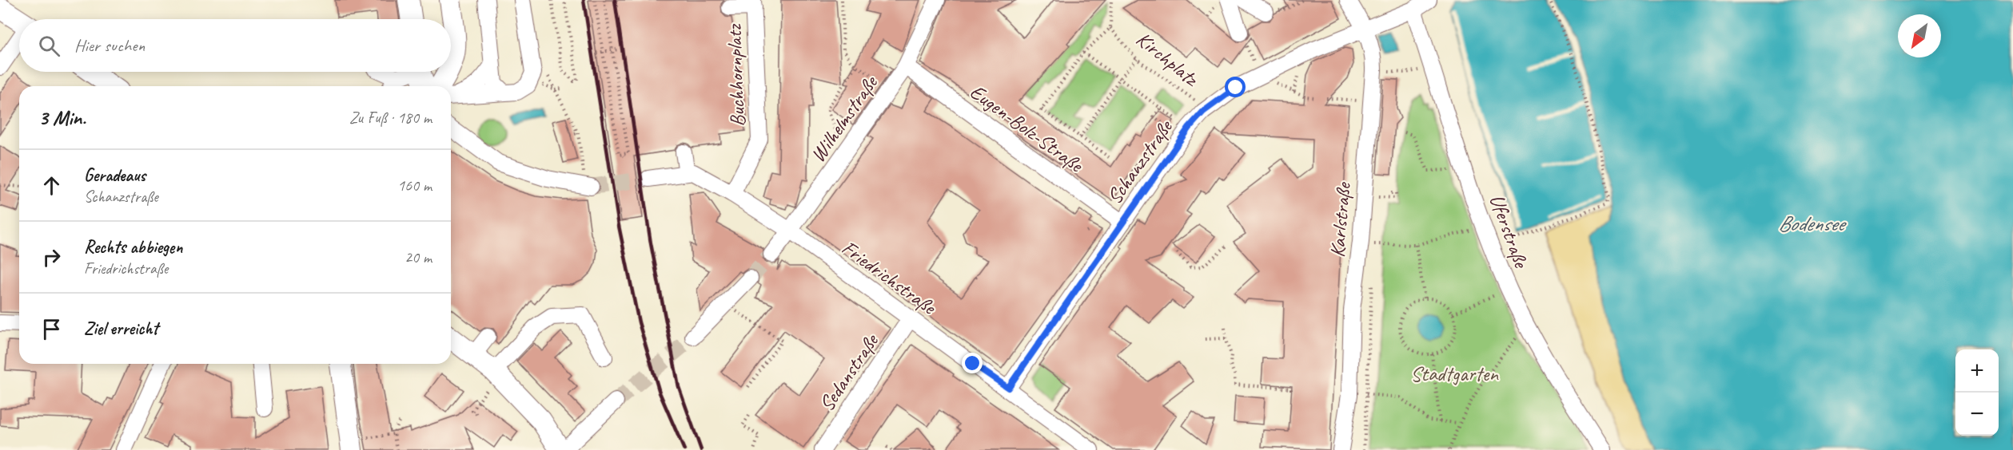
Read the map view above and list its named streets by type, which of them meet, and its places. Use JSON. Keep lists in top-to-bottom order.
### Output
{
  "streets": {
    "street": [
      "Buchhornplatz",
      "Wilhelmstraße",
      "Eugen-Bolz-Straße",
      "Schanzstraße",
      "Karlstraße",
      "Uferstraße",
      "Friedrichstraße",
      "Sedanstraße"
    ],
    "path": ["Kirchplatz"]
  },
  "crossings": [
    ["Kirchplatz", "Schanzstraße"],
    ["Buchhornplatz", "Friedrichstraße"],
    ["Wilhelmstraße", "Eugen-Bolz-Straße"],
    ["Wilhelmstraße", "Friedrichstraße"],
    ["Eugen-Bolz-Straße", "Schanzstraße"],
    ["Schanzstraße", "Karlstraße"],
    ["Schanzstraße", "Uferstraße"],
    ["Schanzstraße", "Friedrichstraße"],
    ["Friedrichstraße", "Sedanstraße"]
  ],
  "water": ["Bodensee"],
  "parks": ["Stadtgarten"],
  "north": "bottom left",
  "page": {
    "search": "Hier suchen",
    "heading": ["3 Min.", "Zu Fuß · 180 m"],
    "list": [
      ["Geradeaus", "Schanzstraße", "160 m"],
      ["Rechts abbiegen", "Friedrichstraße", "20 m"],
      "Ziel erreicht"
    ],
    "map_buttons": ["+", "−"]
  }
}
